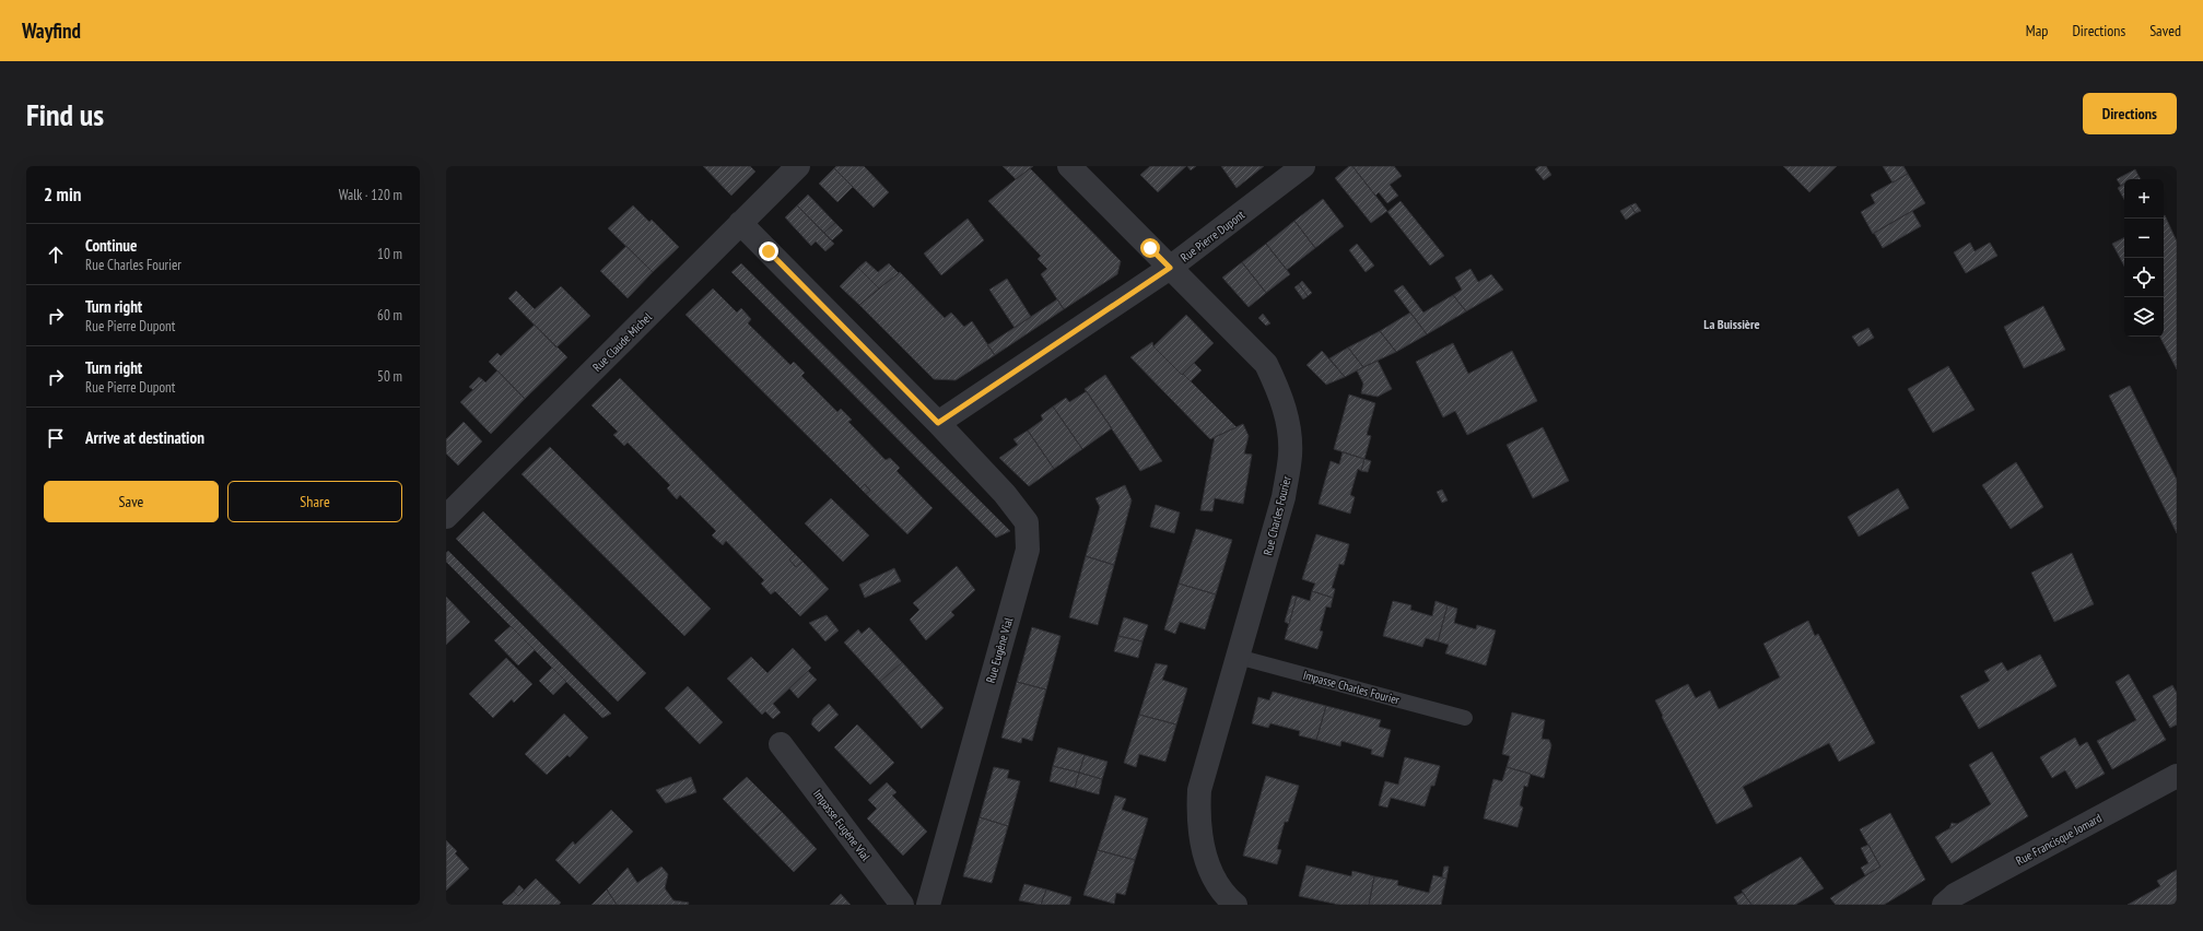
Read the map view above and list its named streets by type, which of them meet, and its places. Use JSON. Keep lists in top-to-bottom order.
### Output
{
  "streets": {
    "street": [
      "Rue Pierre Dupont",
      "Rue Claude Michel",
      "Rue Charles Fourier",
      "Rue Eugène Vial",
      "Impasse Eugène Vial",
      "Rue Francisque Jomard"
    ],
    "lane": ["Impasse Charles Fourier"]
  },
  "crossings": [
    ["Rue Pierre Dupont", "Rue Charles Fourier"],
    ["Rue Pierre Dupont", "Rue Eugène Vial"],
    ["Rue Charles Fourier", "Impasse Charles Fourier"]
  ],
  "districts": ["La Buissière"],
  "page": {
    "header": "Wayfind",
    "nav": ["Map", "Directions", "Saved"],
    "buttons": [
      "Directions",
      ["Save", "Share"]
    ],
    "title": "Find us",
    "heading": ["2 min", "Walk · 120 m"],
    "map_buttons": ["+", "−"],
    "list": [
      ["Continue", "Rue Charles Fourier", "10 m"],
      ["Turn right", "Rue Pierre Dupont", "60 m"],
      ["Turn right", "Rue Pierre Dupont", "50 m"],
      "Arrive at destination"
    ]
  }
}
